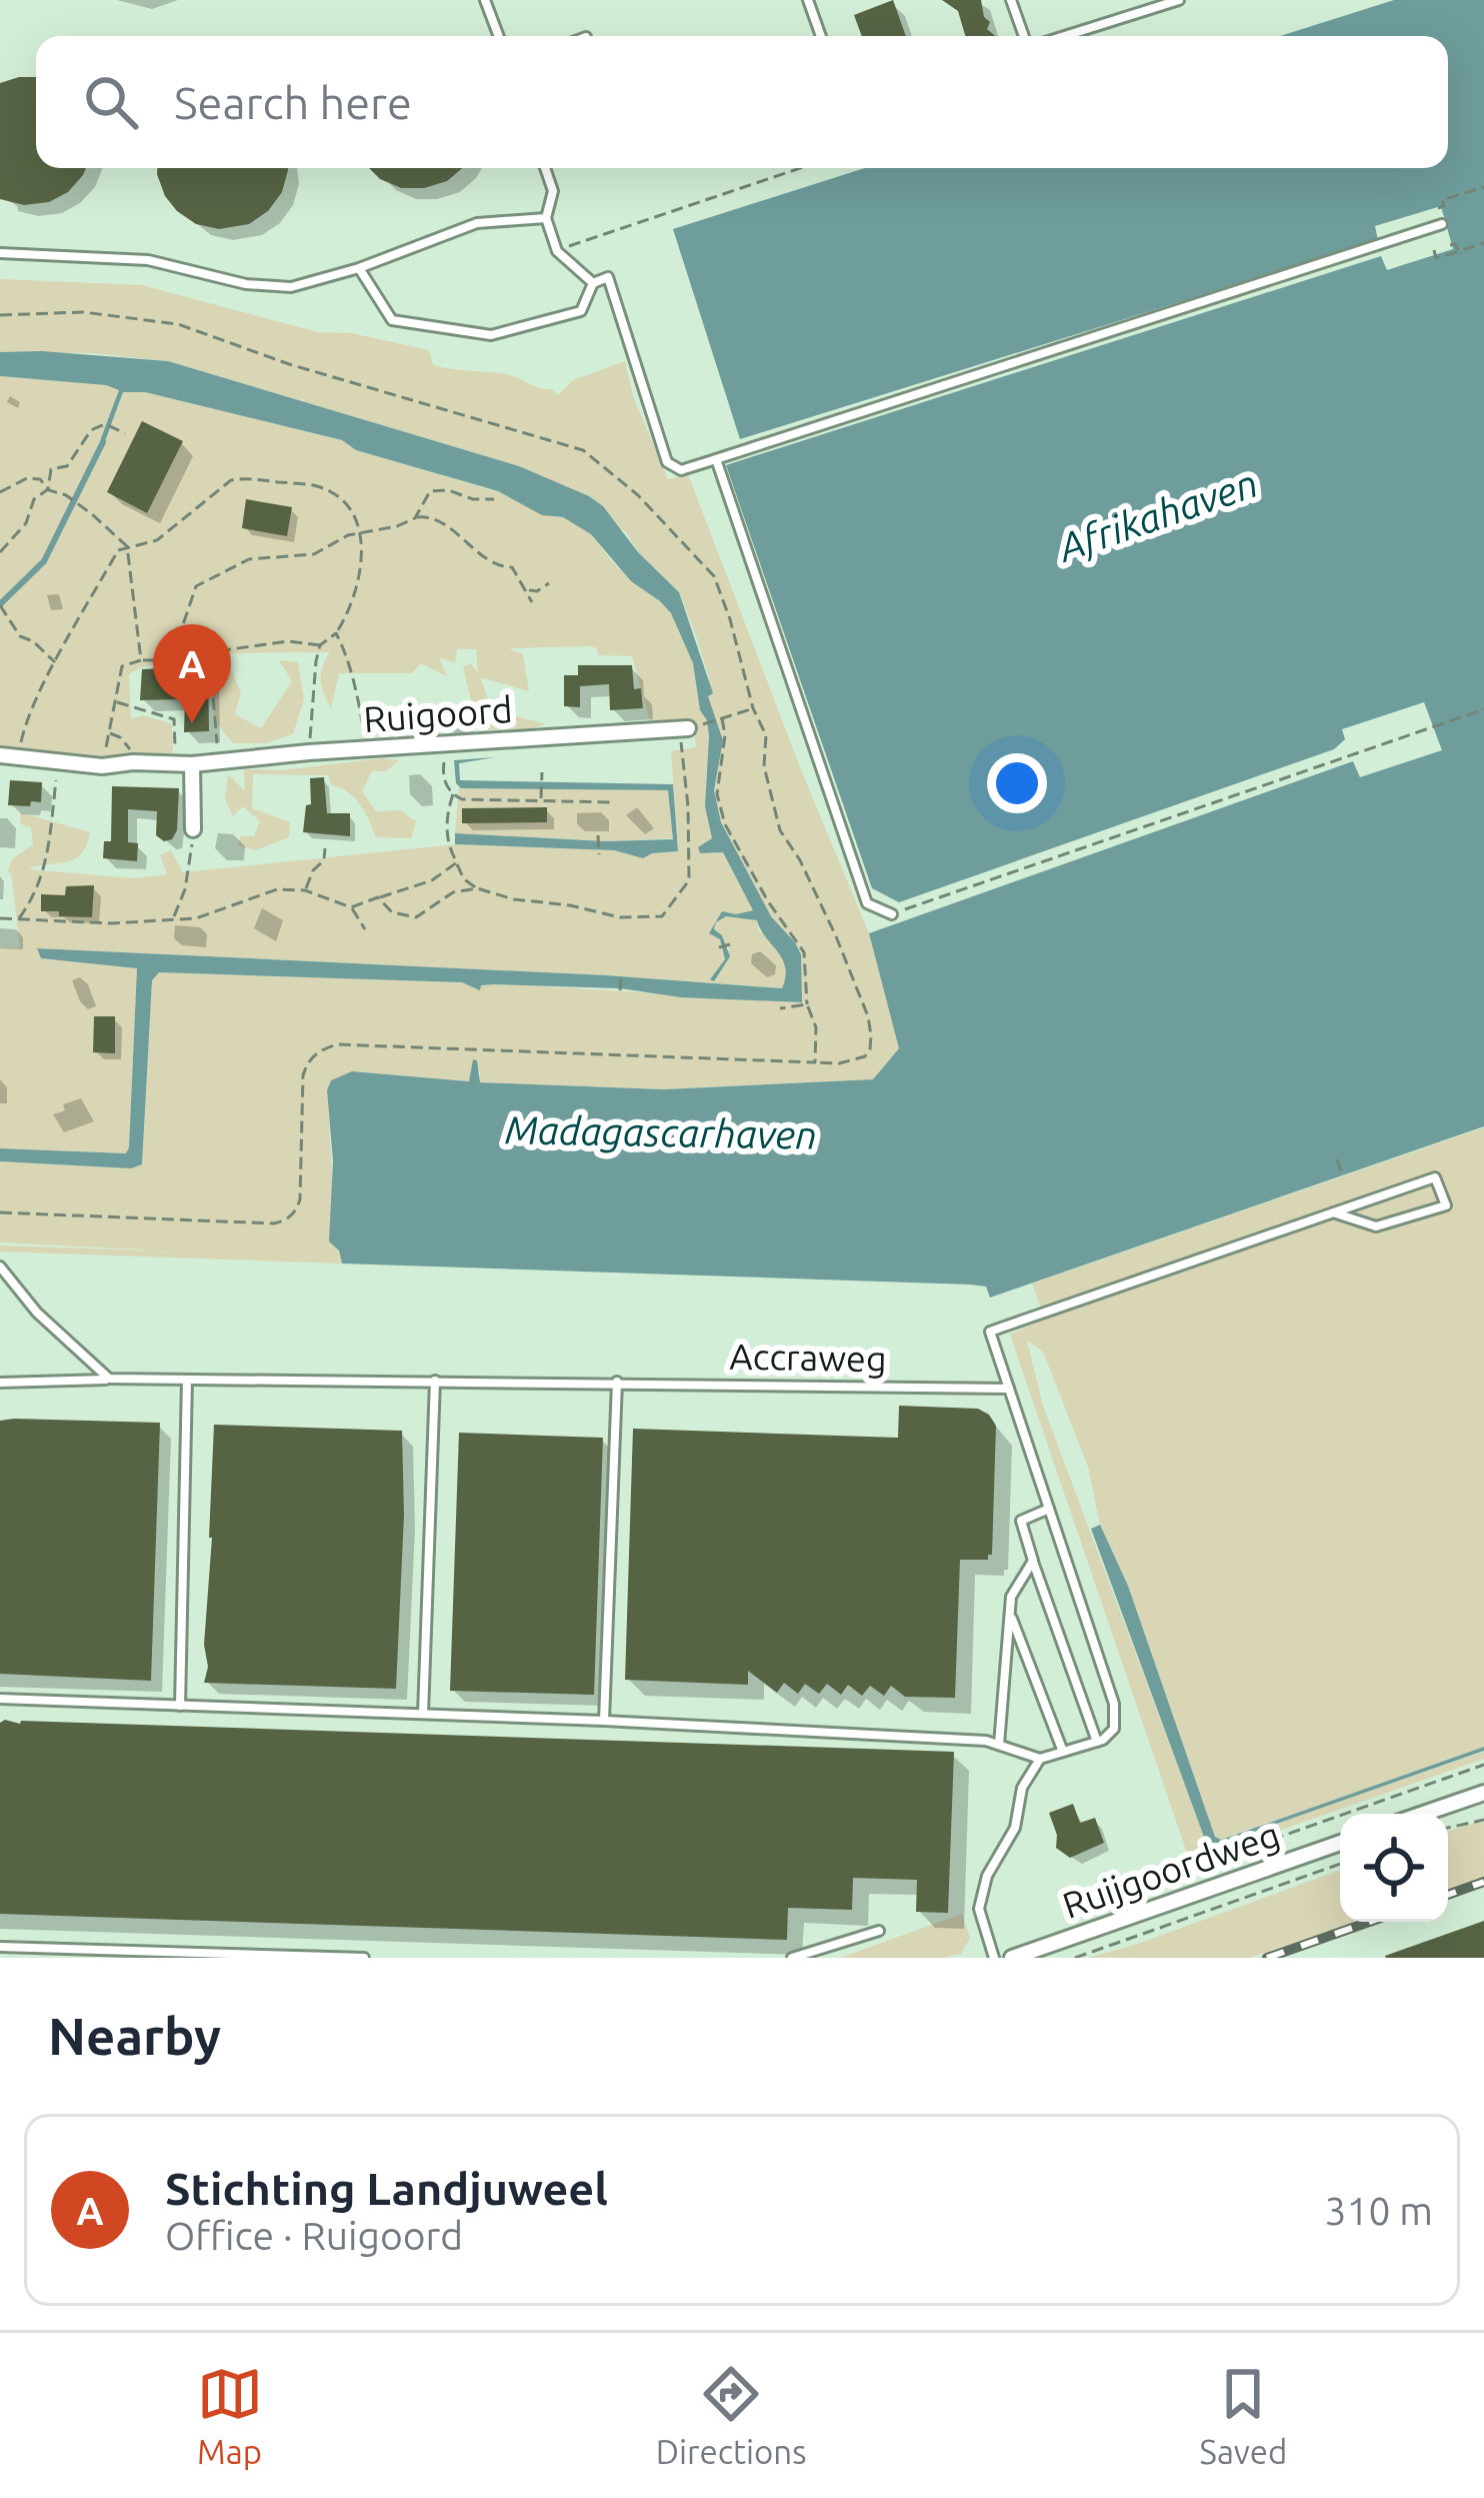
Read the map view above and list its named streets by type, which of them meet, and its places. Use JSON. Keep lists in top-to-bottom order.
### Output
{
  "streets": {
    "street": ["Ruigoord", "Ruijgoordweg"],
    "lane": ["Accraweg"]
  },
  "water": ["Afrikahaven", "Madagascarhaven"],
  "page": {
    "search": "Search here",
    "pins": "A",
    "heading": "Nearby",
    "list": [
      {
        "mark": "A",
        "name": "Stichting Landjuweel",
        "note": "Office · Ruigoord",
        "value": "310 m"
      }
    ],
    "nav": ["Map", "Directions", "Saved"]
  }
}
